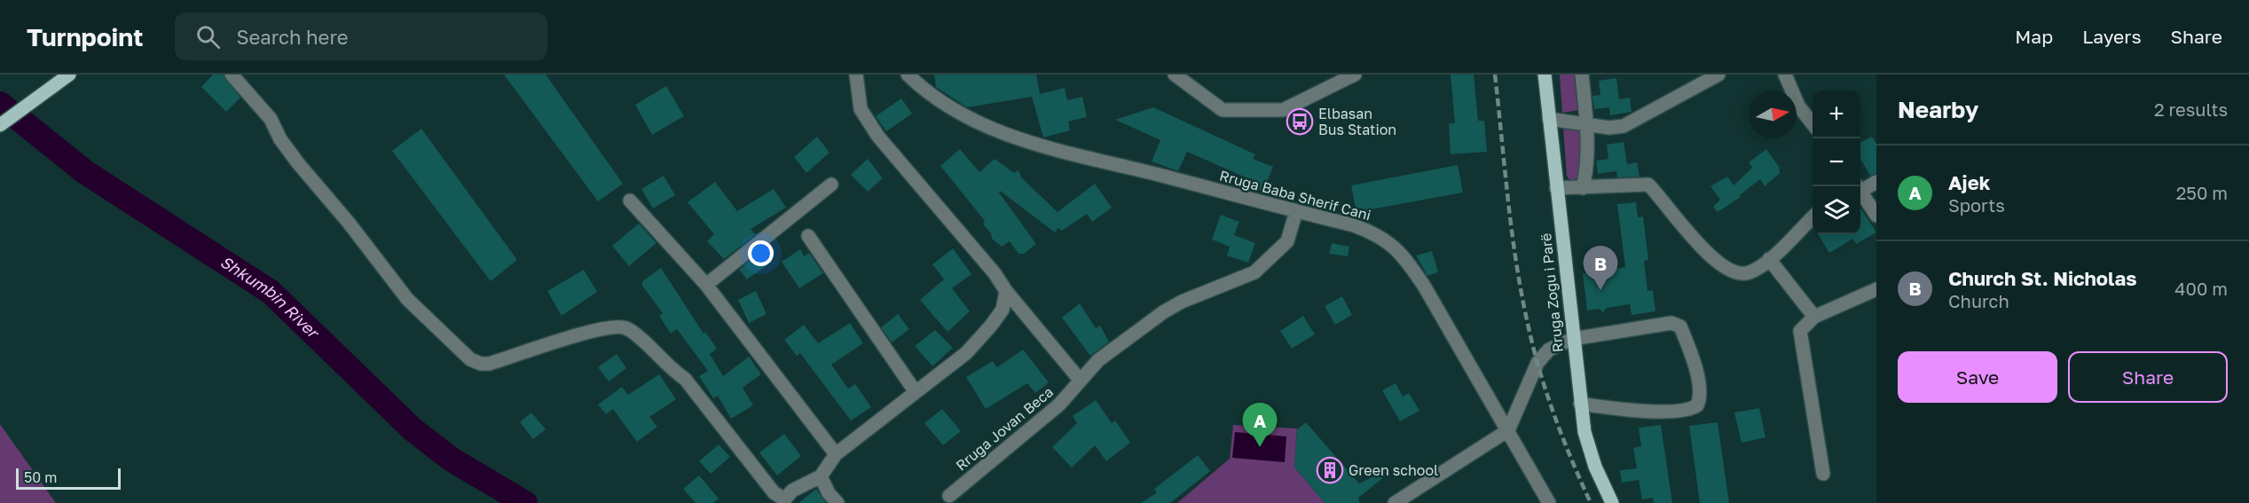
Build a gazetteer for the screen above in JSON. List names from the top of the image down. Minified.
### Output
{"streets":{"main road":["Rruga Zogu i Parë"],"street":["Rruga Baba Sherif Cani","Rruga Jovan Beca"]},"crossings":[["Rruga Baba Sherif Cani","Rruga Jovan Beca"]],"water":["Shkumbin River"],"places":{"bus stop":["Elbasan Bus Station"],"building":["Green school"]},"scale_bar":"50 m","north":"right","page":{"header":"Turnpoint","search":"Search here","nav":["Map","Layers","Share"],"heading":["Nearby","2 results"],"map_buttons":["+","−"],"list":[{"mark":"A","name":"Ajek","note":"Sports","value":"250 m"},{"mark":"B","name":"Church St. Nicholas","note":"Church","value":"400 m"}],"pins":["B","A"],"buttons":["Save","Share"],"scale":"50 m"}}
